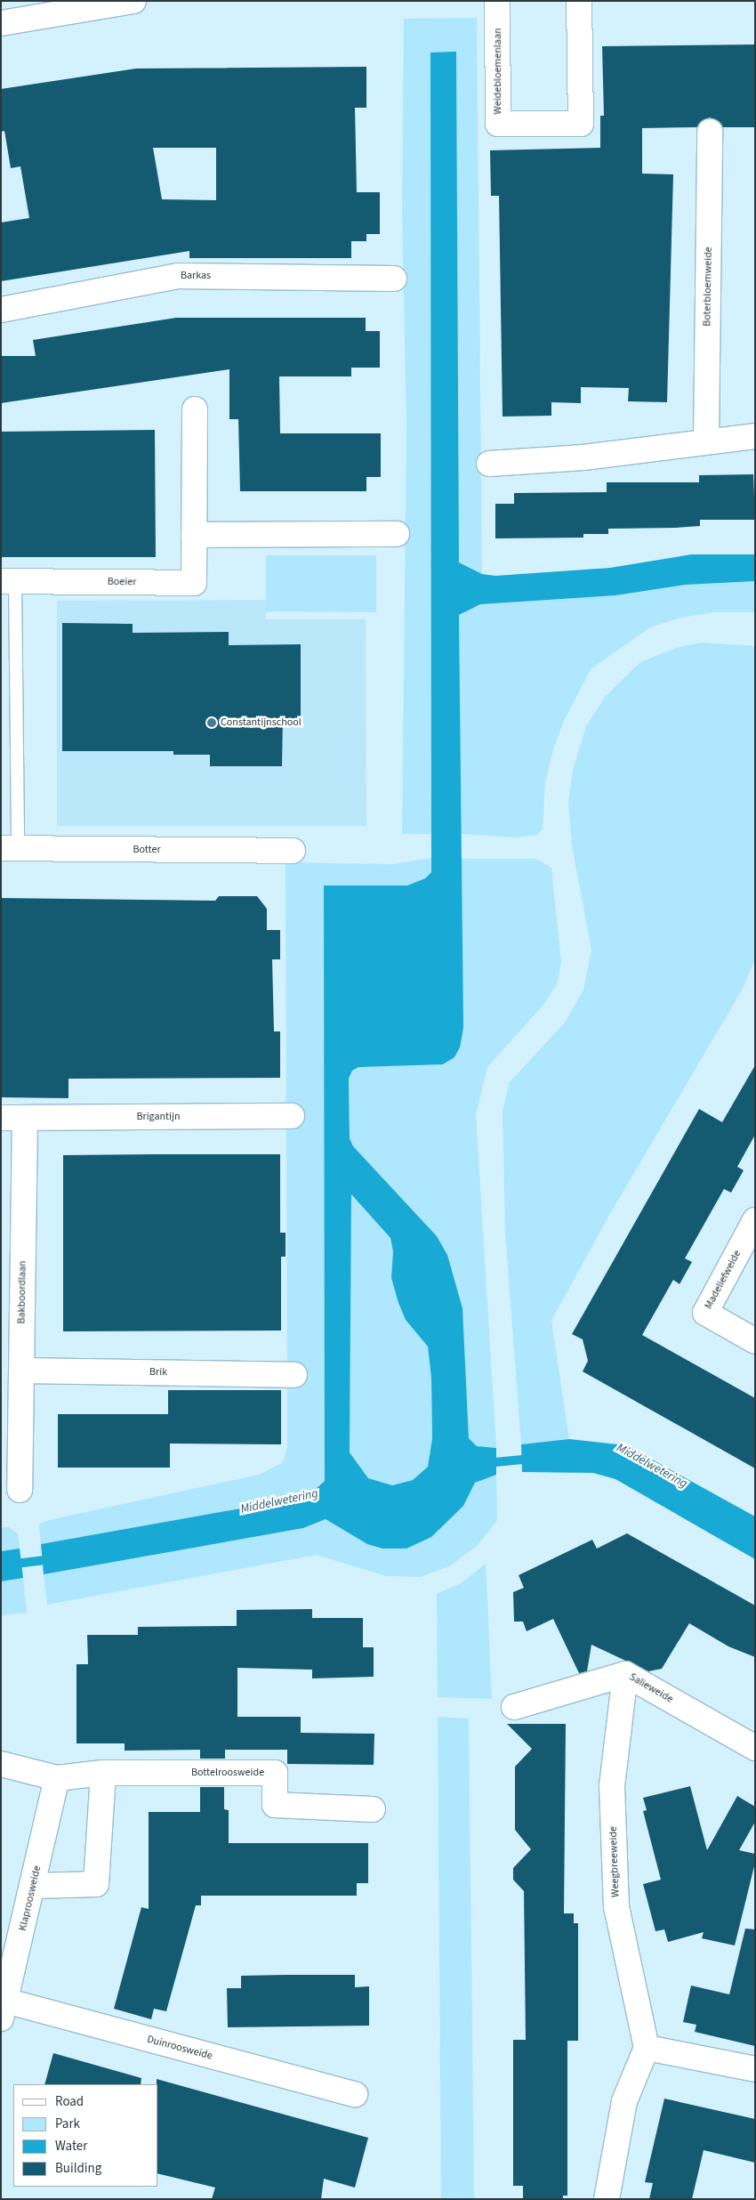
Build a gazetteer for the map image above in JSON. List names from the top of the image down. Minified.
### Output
{"streets":{"street":["Weidebloemenlaan","Barkas","Boterbloemweide","Boeier","Botter","Brigantijn","Madeliefweide","Bakboordlaan","Brik","Salieweide","Bottelroosweide","Weegbreeweide","Klaproosweide","Duinroosweide"]},"crossings":[["Brigantijn","Bakboordlaan"],["Bakboordlaan","Brik"],["Salieweide","Weegbreeweide"],["Bottelroosweide","Klaproosweide"],["Klaproosweide","Duinroosweide"]],"water":["Middelwetering"],"places":["Constantijnschool"],"legend":["Road","Park","Water","Building"]}
